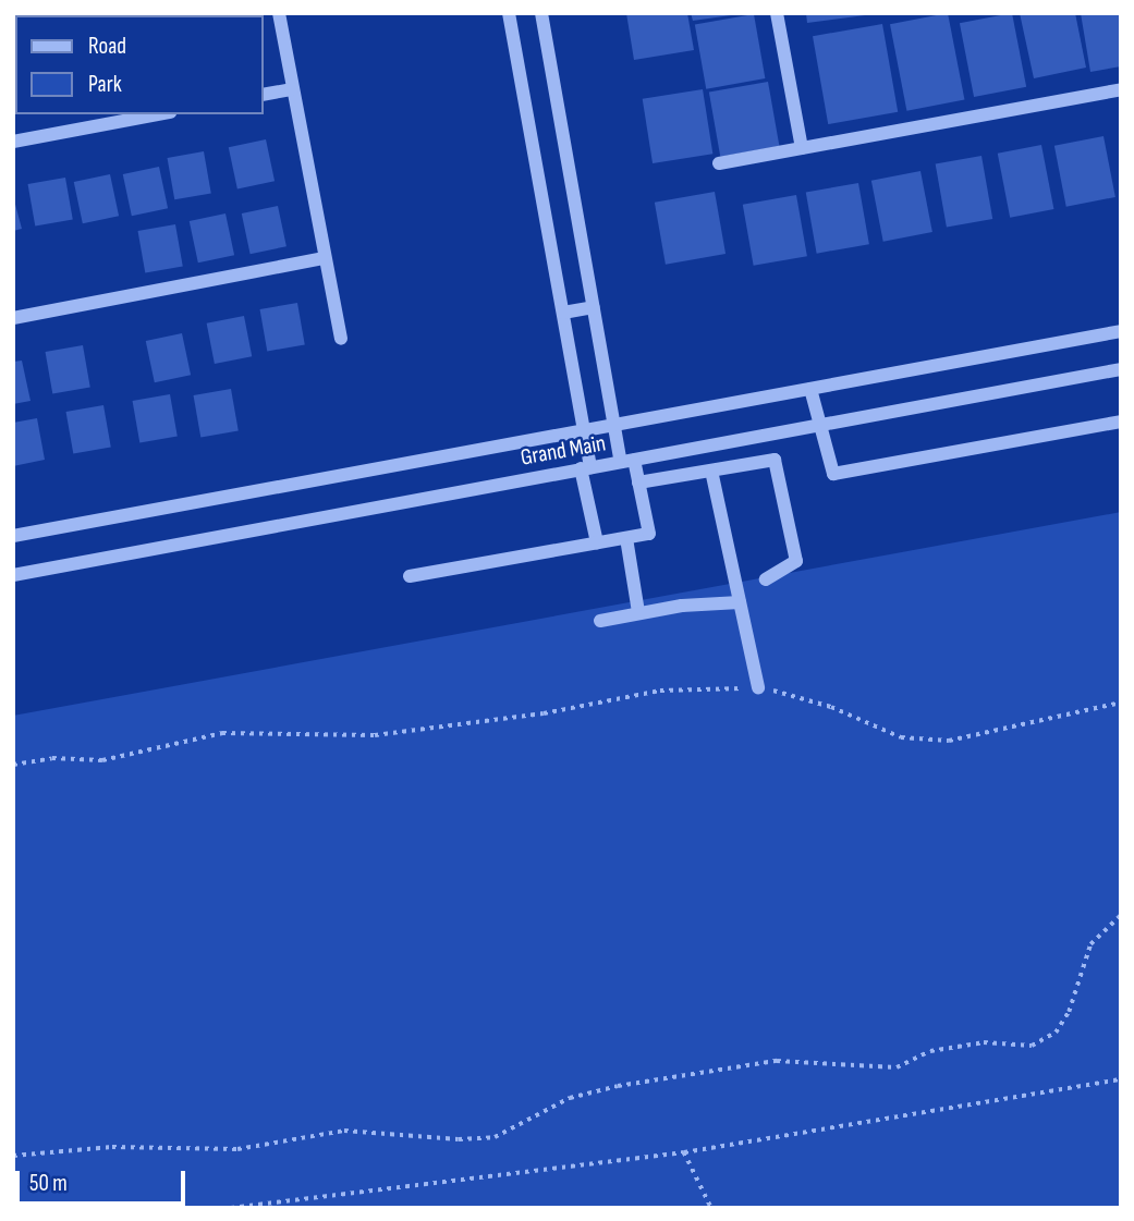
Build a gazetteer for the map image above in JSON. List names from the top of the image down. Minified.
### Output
{"streets":{"street":["Grand Main"]},"legend":["Road","Park"],"scale_bar":"50 m"}
